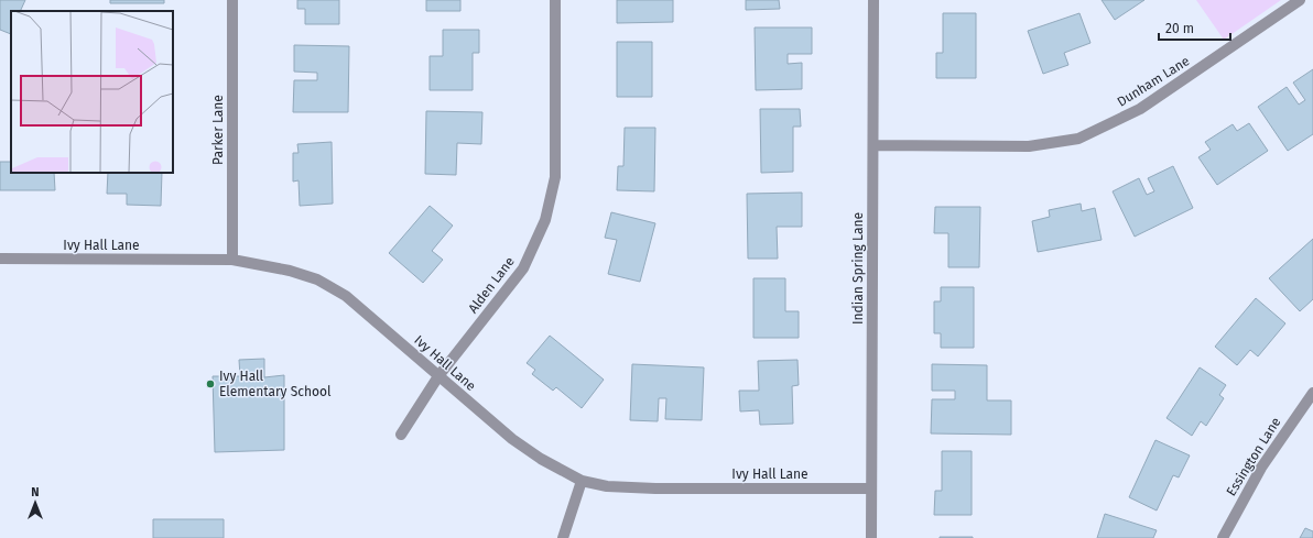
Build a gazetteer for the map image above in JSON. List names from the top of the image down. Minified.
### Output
{"streets":{"street":["Dunham Lane","Parker Lane","Ivy Hall Lane","Indian Spring Lane","Alden Lane","Essington Lane"]},"crossings":[["Dunham Lane","Indian Spring Lane"],["Parker Lane","Ivy Hall Lane"],["Ivy Hall Lane","Indian Spring Lane"],["Ivy Hall Lane","Alden Lane"]],"places":["Ivy Hall Elementary School"],"scale_bar":"20 m","north":"top"}
